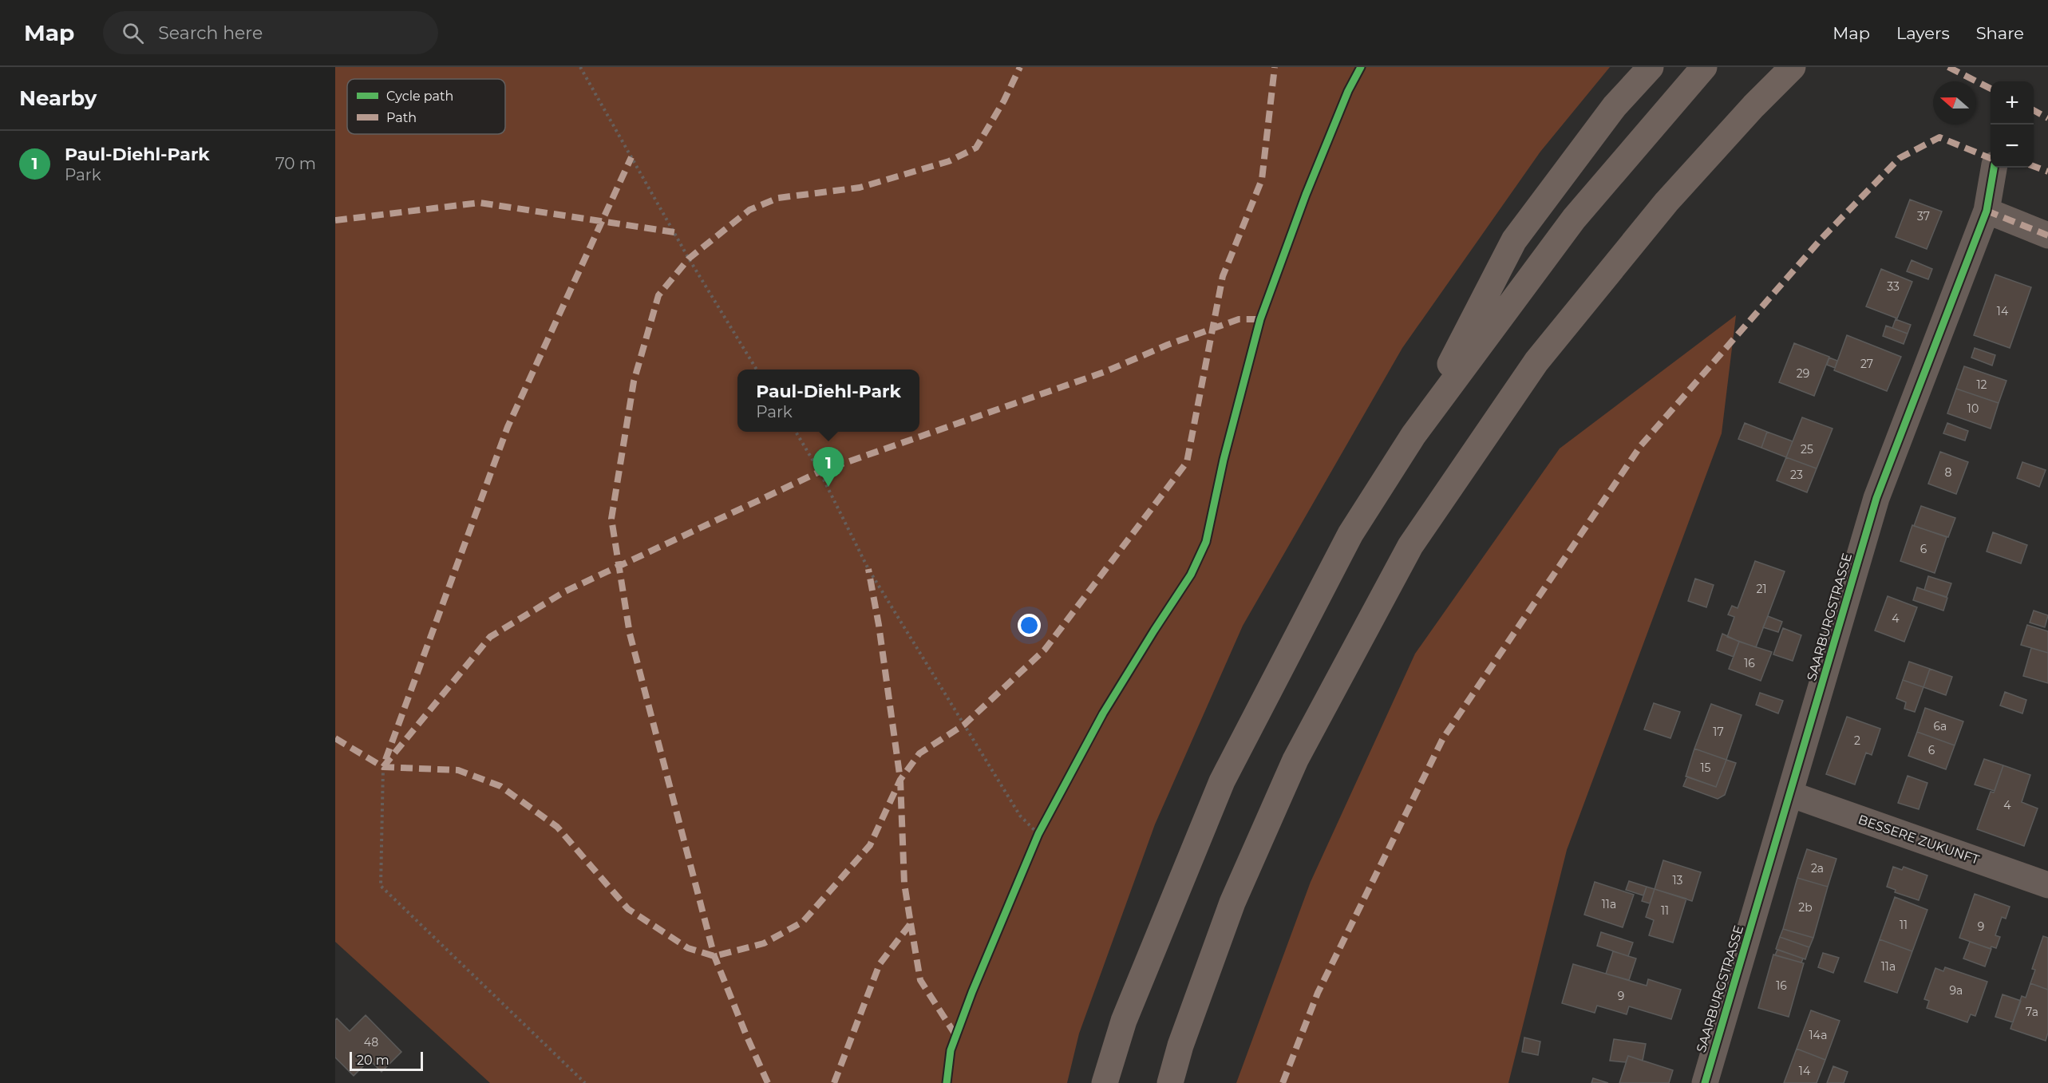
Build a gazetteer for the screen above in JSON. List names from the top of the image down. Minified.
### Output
{"streets":{"street":["SAARBURGSTRASSE","BESSERE ZUKUNFT"]},"crossings":[["SAARBURGSTRASSE","BESSERE ZUKUNFT"]],"house_numbers":["37","33","14","27","29","12","10","25","8","23","6","21","4","16","6a","17","2","6","15","4","2a","13","11a","2b","11","11","9","11a","16","9a","9","7a","14a","48","14"],"legend":["Cycle path","Path"],"scale_bar":"20 m","north":"left","page":{"header":"Map","search":"Search here","nav":["Map","Layers","Share"],"heading":"Nearby","map_buttons":["+","−"],"list":[{"mark":"1","name":"Paul-Diehl-Park","note":"Park","value":"70 m"}],"popup":["Paul-Diehl-Park","Park"],"pins":"1","scale":"20 m"}}
